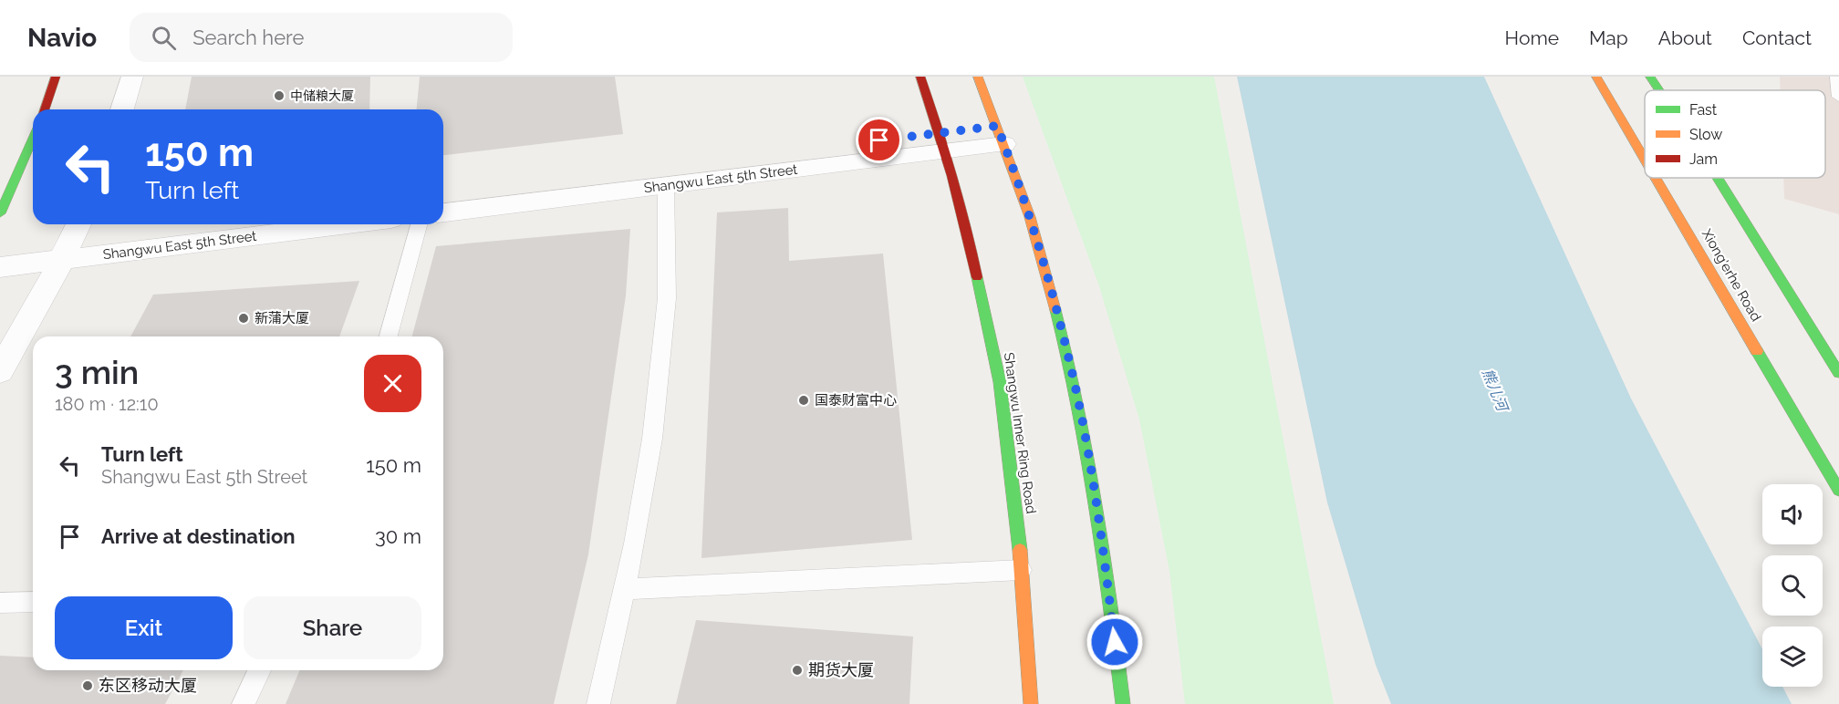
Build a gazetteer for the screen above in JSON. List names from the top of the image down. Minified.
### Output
{"streets":{"street":["Shangwu East 5th Street","Xiong'erhe Road","Shangwu Inner Ring Road"]},"crossings":[["Shangwu East 5th Street","Shangwu Inner Ring Road"]],"water":["熊儿河"],"places":["中储粮大厦","新蒲大厦","国泰财富中心","期货大厦","东区移动大厦"],"legend":["Fast","Slow","Jam"],"page":{"header":"Navio","search":"Search here","nav":["Home","Map","About","Contact"],"turn":["150 m","Turn left"],"heading":["3 min","180 m · 12:10"],"list":[{"name":"Turn left","note":"Shangwu East 5th Street","value":"150 m"},{"name":"Arrive at destination","value":"30 m"}],"buttons":["Exit","Share"]}}
